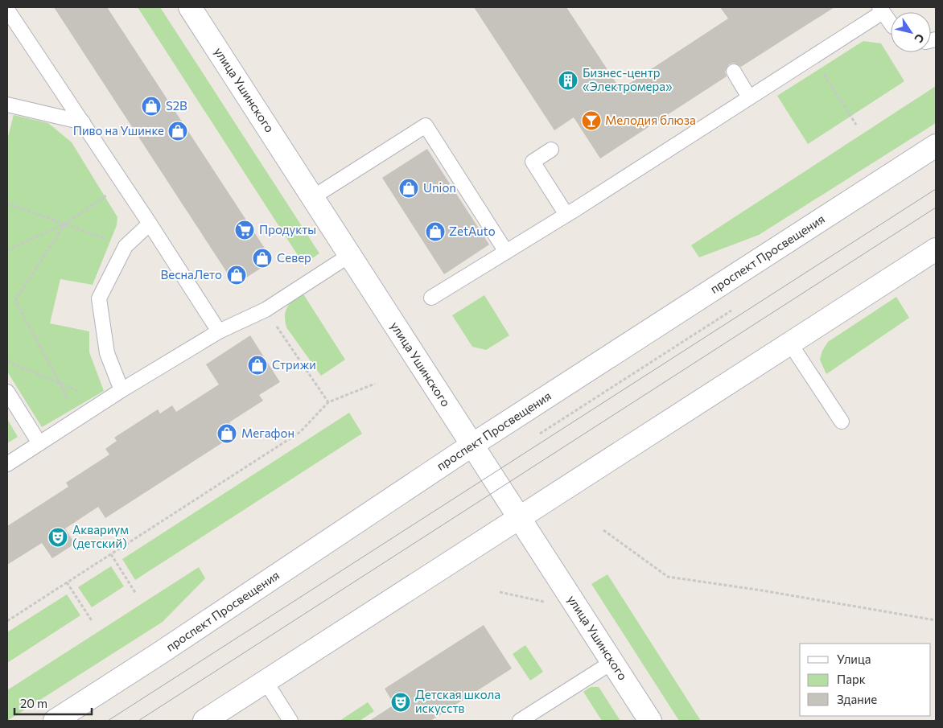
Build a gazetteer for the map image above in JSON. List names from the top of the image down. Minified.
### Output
{"streets":{"main road":["улица Ушинского","проспект Просвещения"]},"crossings":[["улица Ушинского","проспект Просвещения"]],"places":{"building":["Бизнес-центр «Электромера»"],"shop":["S2B","Пиво на Ушинке","Union","ZetAuto","Север","ВеснаЛето","Стрижи","Мегафон"],"bar":["Мелодия блюза"],"supermarket":["Продукты"],"theatre":["Аквариум (детский)","Детская школа искусств"]},"legend":["Улица","Парк","Здание"],"scale_bar":"20 m","north":"bottom right"}
